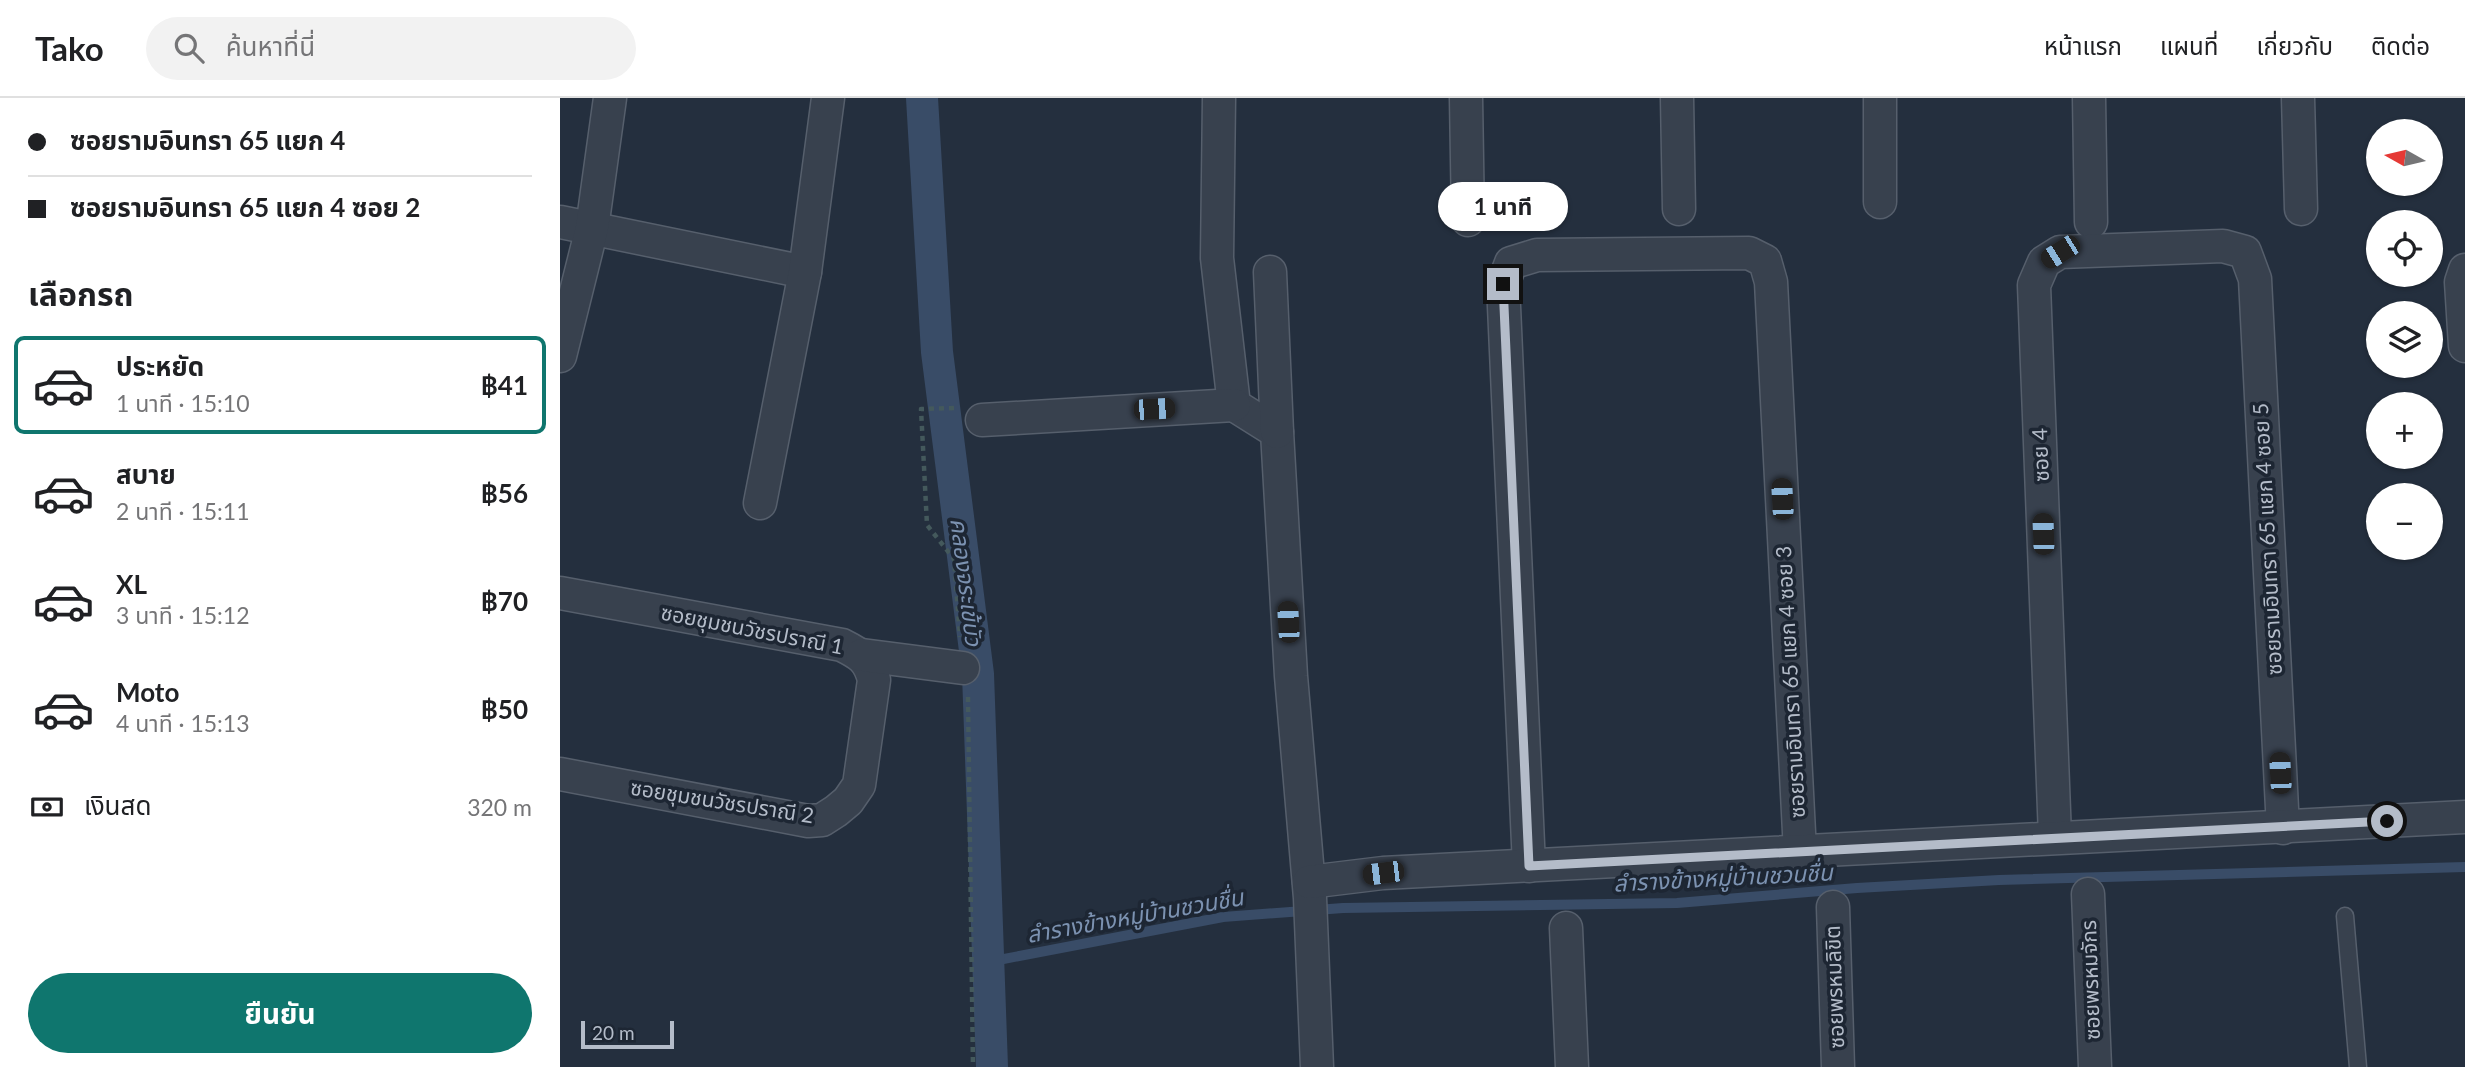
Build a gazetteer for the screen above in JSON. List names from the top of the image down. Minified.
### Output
{"streets":{"street":["ซอย 4","ซอยรามอินทรา 65 แยก 4 ซอย 5","ซอยชุมชนวัชรปราณี 1","ซอยรามอินทรา 65 แยก 4 ซอย 3","ซอยชุมชนวัชรปราณี 2","ซอยพรหมจักร","ซอยพรหมลิขิต"]},"crossings":[["ซอย 4","ซอยรามอินทรา 65 แยก 4 ซอย 5"],["ซอยชุมชนวัชรปราณี 1","ซอยชุมชนวัชรปราณี 2"]],"water":["คลองจระเข้บัว","ลำรางข้างหมู่บ้านชวนชื่น"],"scale_bar":"20 m","north":"left","page":{"header":"Tako","search":"ค้นหาที่นี่","nav":["หน้าแรก","แผนที่","เกี่ยวกับ","ติดต่อ"],"banner":["ซอยรามอินทรา 65 แยก 4","ซอยรามอินทรา 65 แยก 4 ซอย 2"],"map_buttons":["+","−"],"bubble":"1 นาที","heading":"เลือกรถ","list":[{"name":"ประหยัด","note":"1 นาที · 15:10","value":"฿41"},{"name":"สบาย","note":"2 นาที · 15:11","value":"฿56"},{"name":"XL","note":"3 นาที · 15:12","value":"฿70"},{"name":"Moto","note":"4 นาที · 15:13","value":"฿50"}],"pay":["เงินสด","320 m"],"buttons":"ยืนยัน","scale":"20 m"}}
